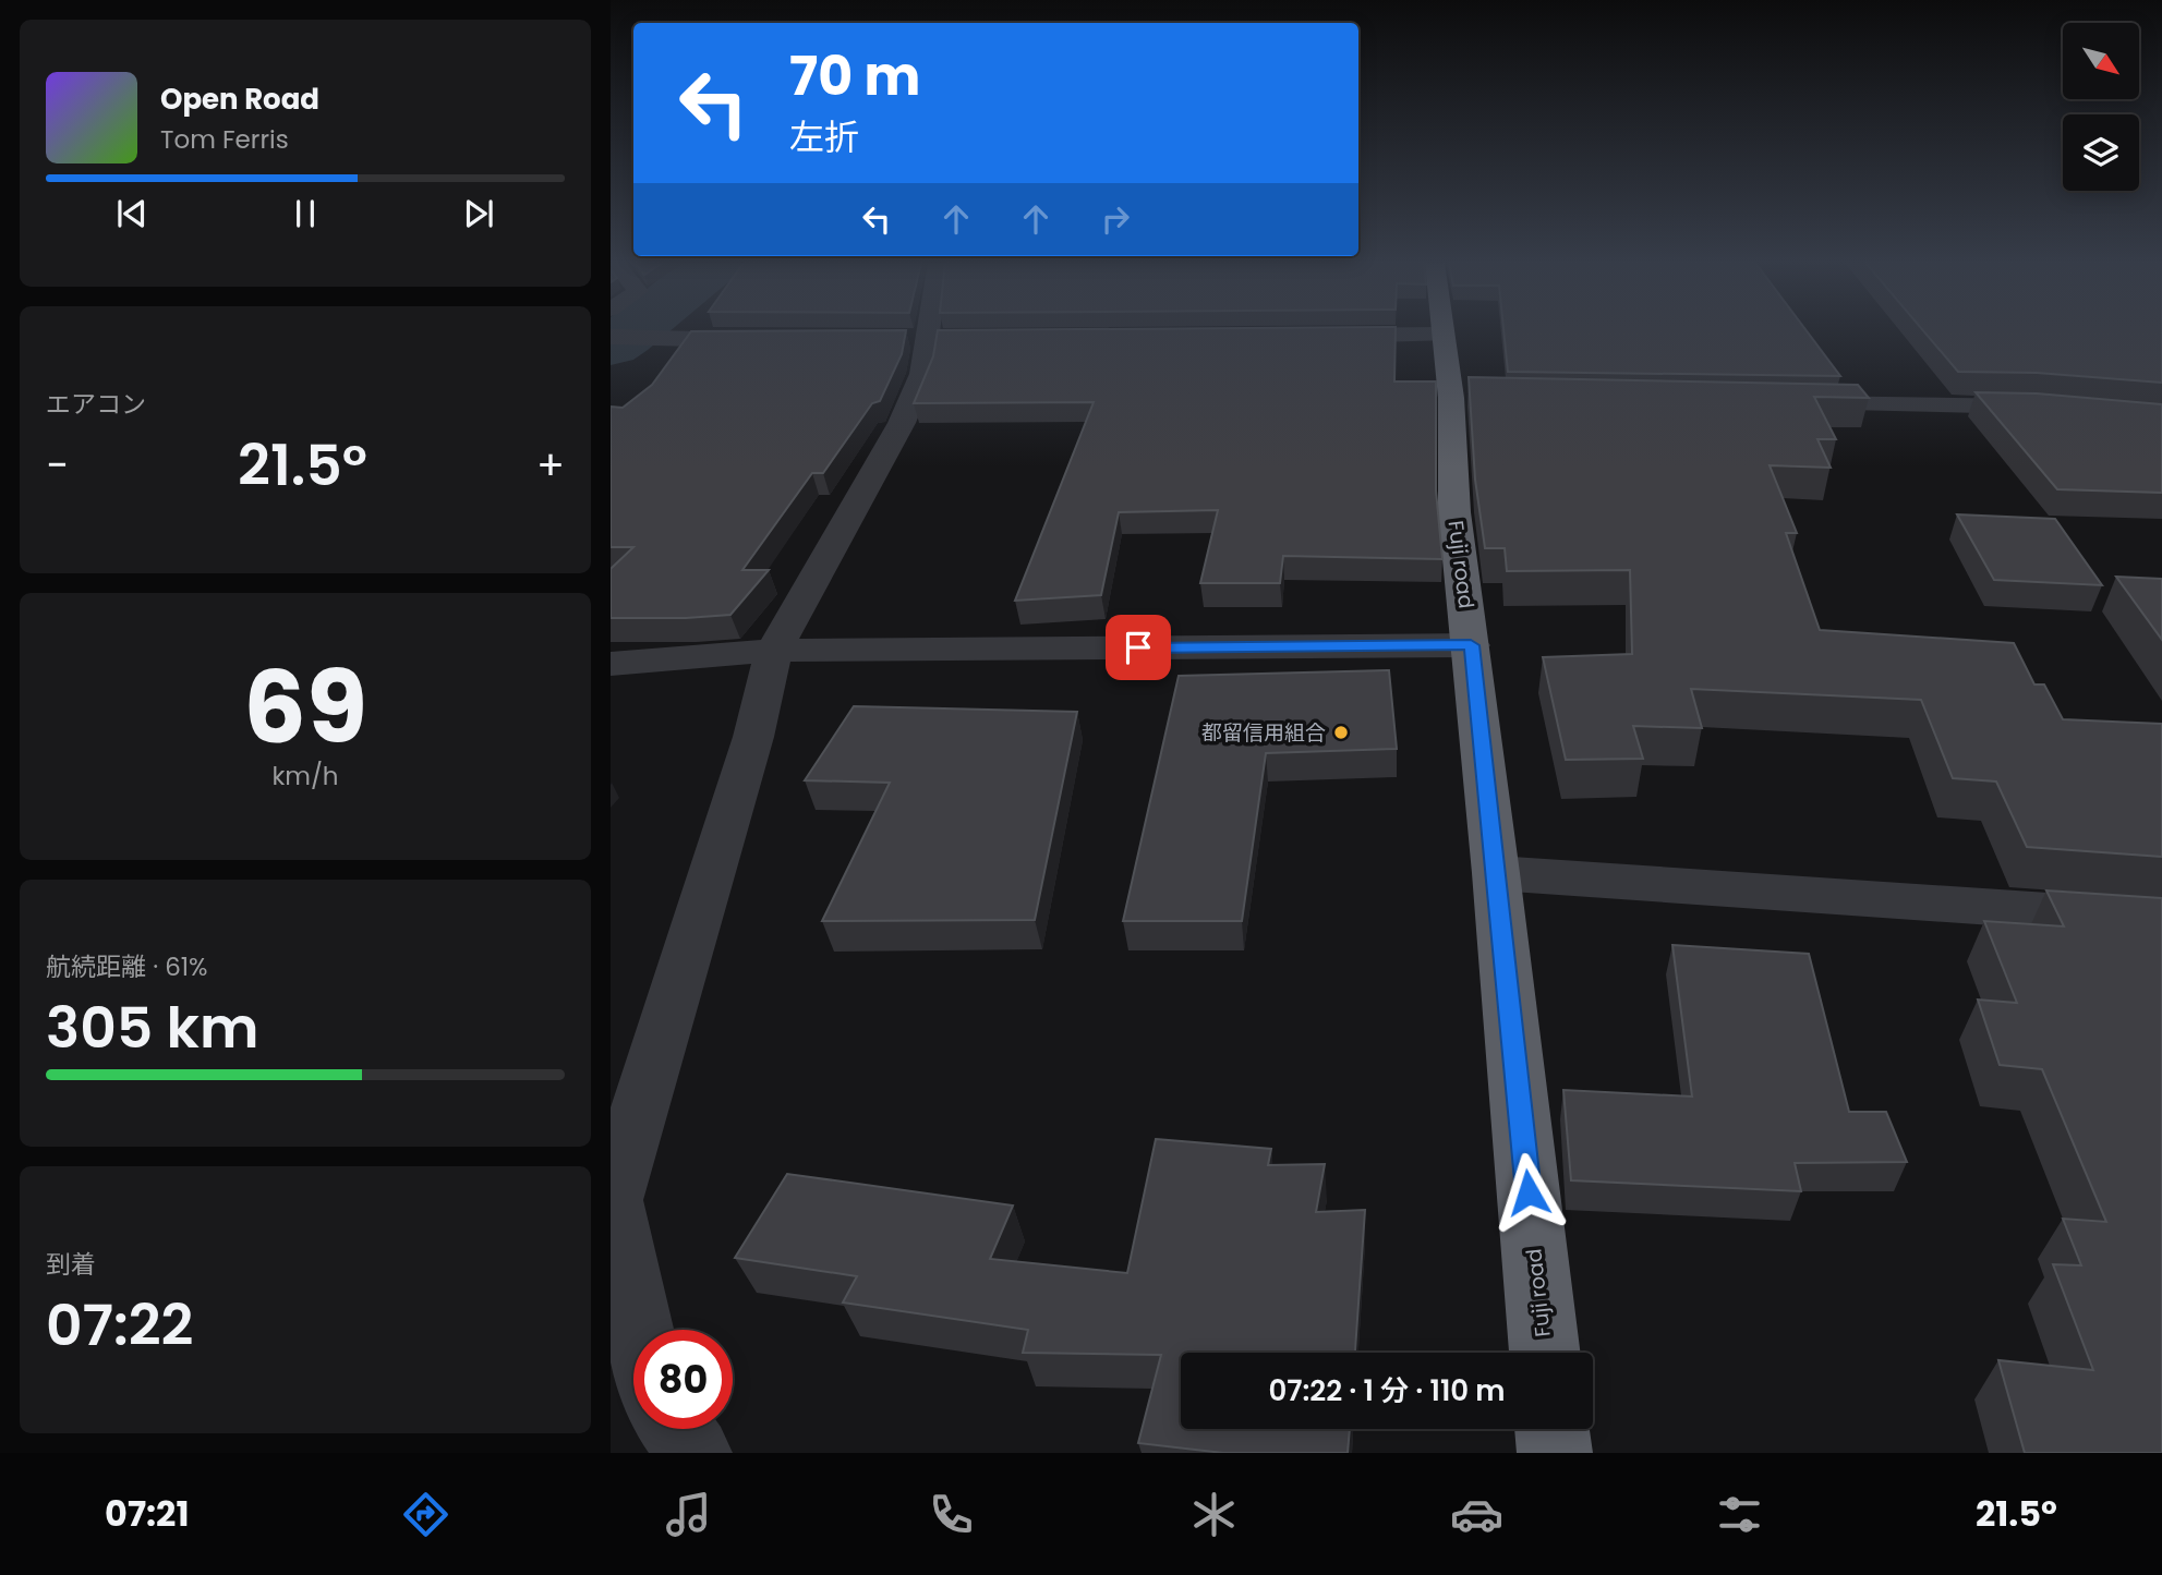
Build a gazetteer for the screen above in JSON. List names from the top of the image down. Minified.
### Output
{"streets":{"highway":["Fuji road"]},"places":["都留信用組合"],"north":"bottom right","page":{"turn":["70 m","左折"],"song":["Open Road","Tom Ferris"],"tile":["エアコン",["69","km/h"],["航続距離 · 61%","305 km"],["到着","07:22"]],"heat":["−","21.5°","+"],"limit":"80","trip":"07:22 · 1 分 · 110 m","tabs":["07:21","21.5°"]}}
